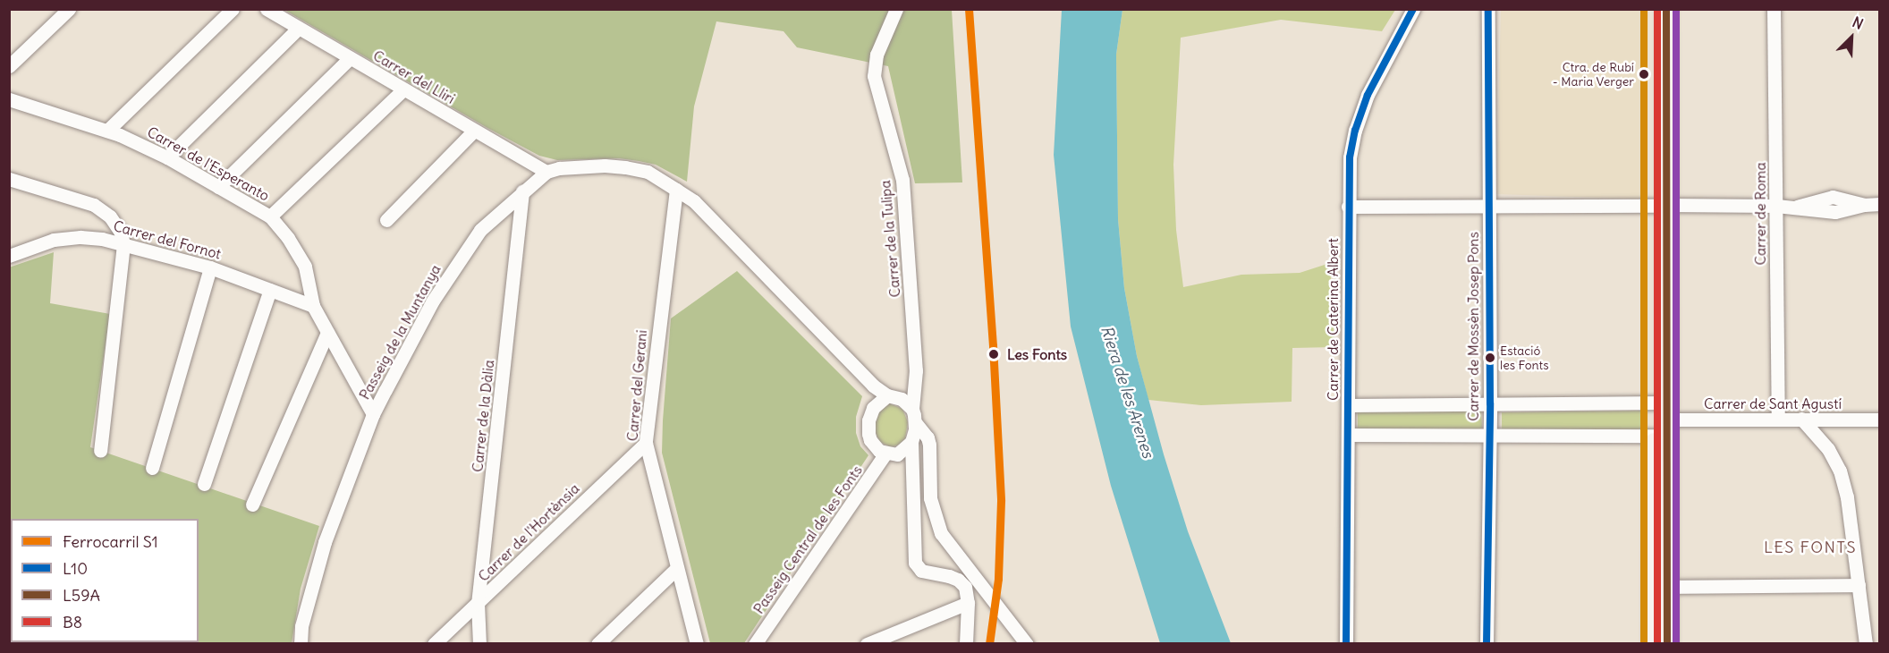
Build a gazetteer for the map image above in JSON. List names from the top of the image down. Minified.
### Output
{"streets":{"street":["Carrer del Lliri","Carrer de l'Esperanto","Carrer de Roma","Carrer de la Tulipa","Carrer del Fornot","Carrer de Caterina Albert","Carrer de Mossèn Josep Pons","Passeig de la Muntanya","Carrer del Gerani","Carrer de Sant Agustí","Carrer de la Dàlia","Carrer de l'Hortènsia","Passeig Central de les Fonts"]},"crossings":[["Carrer del Lliri","Passeig de la Muntanya"],["Carrer de l'Esperanto","Carrer del Fornot"],["Carrer de l'Esperanto","Passeig de la Muntanya"],["Carrer de Roma","Carrer de Sant Agustí"],["Carrer de la Tulipa","Passeig de la Muntanya"],["Carrer de la Tulipa","Passeig Central de les Fonts"],["Passeig de la Muntanya","Carrer del Gerani"],["Passeig de la Muntanya","Carrer de la Dàlia"],["Passeig de la Muntanya","Passeig Central de les Fonts"],["Carrer del Gerani","Carrer de l'Hortènsia"],["Carrer de la Dàlia","Carrer de l'Hortènsia"]],"districts":["LES FONTS"],"water":["Riera de les Arenes"],"places":["Ctra. de Rubí - Maria Verger","Les Fonts","Estació les Fonts"],"lines":["rail line S1","transit line L10","transit line L59A","transit line B8"],"legend":["Ferrocarril S1","L10","L59A","B8"],"north":"top right"}
